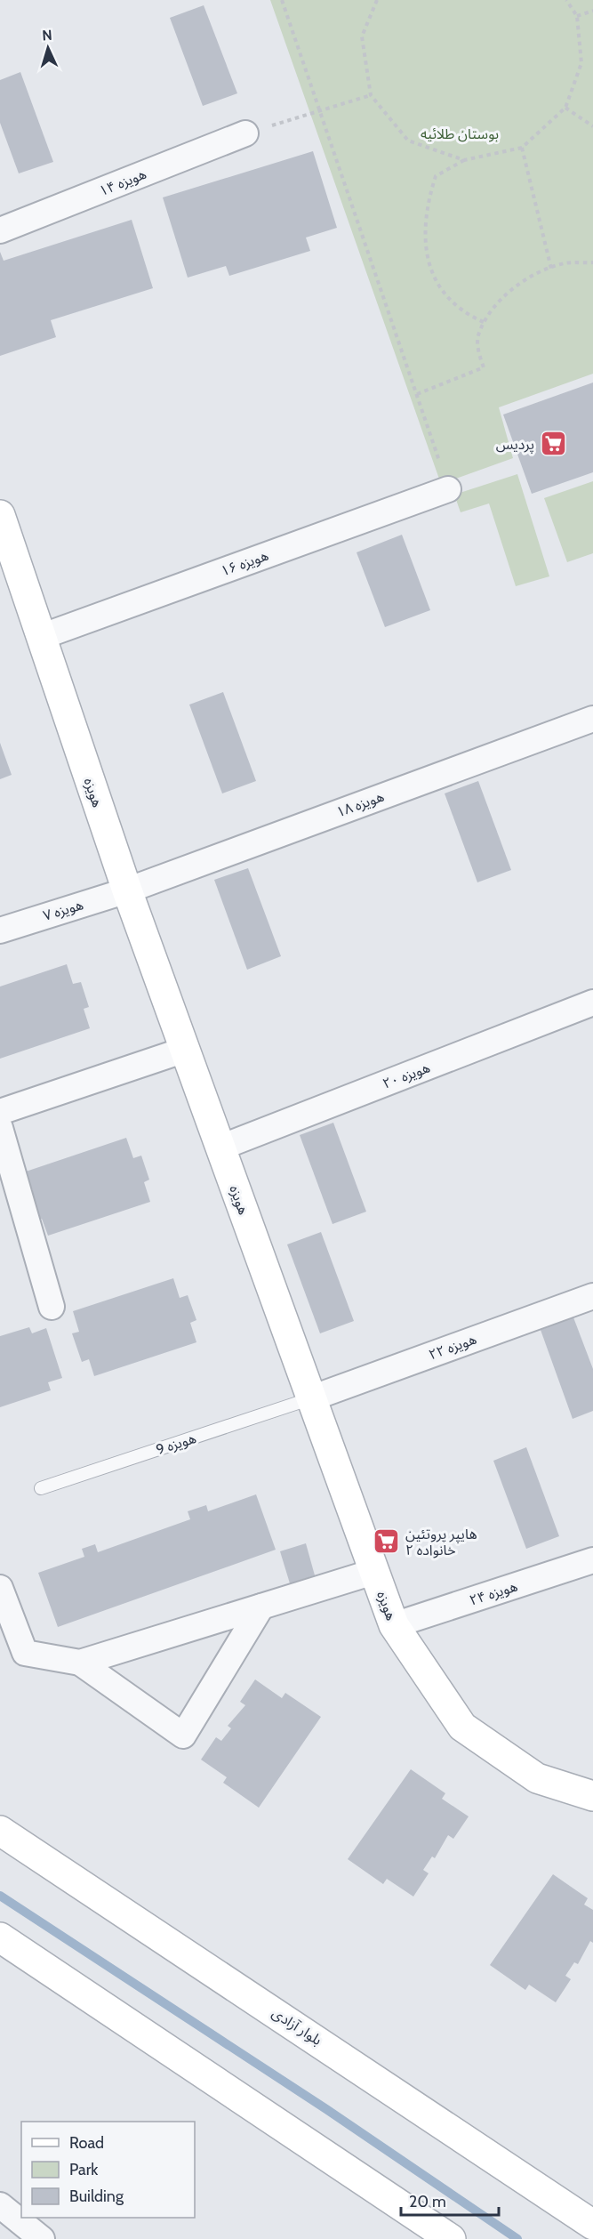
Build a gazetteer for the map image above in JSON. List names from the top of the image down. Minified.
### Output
{"streets":{"street":["هویزه ۱۴","هویزه ‍۱۶","هویزه","هویزه ‍۱۸","هویزه ۷","هویزه ‍۲۰","هویزه ‍۲۲","هویزه ‍۲۴","بلوار آزادی"],"lane":["هویزه 9"]},"crossings":[["هویزه ‍۱۶","هویزه"],["هویزه","هویزه ‍۱۸"],["هویزه","هویزه ۷"],["هویزه","هویزه ‍۲۰"],["هویزه","هویزه ‍۲۲"],["هویزه","هویزه 9"],["هویزه","هویزه ‍۲۴"],["هویزه ‍۱۸","هویزه ۷"],["هویزه ‍۲۲","هویزه 9"]],"parks":["بوستان طلائیه"],"places":{"supermarket":["پردیس","هایپر پروتئین خانواده ۲"]},"legend":["Road","Park","Building"],"scale_bar":"20 m","north":"top"}
